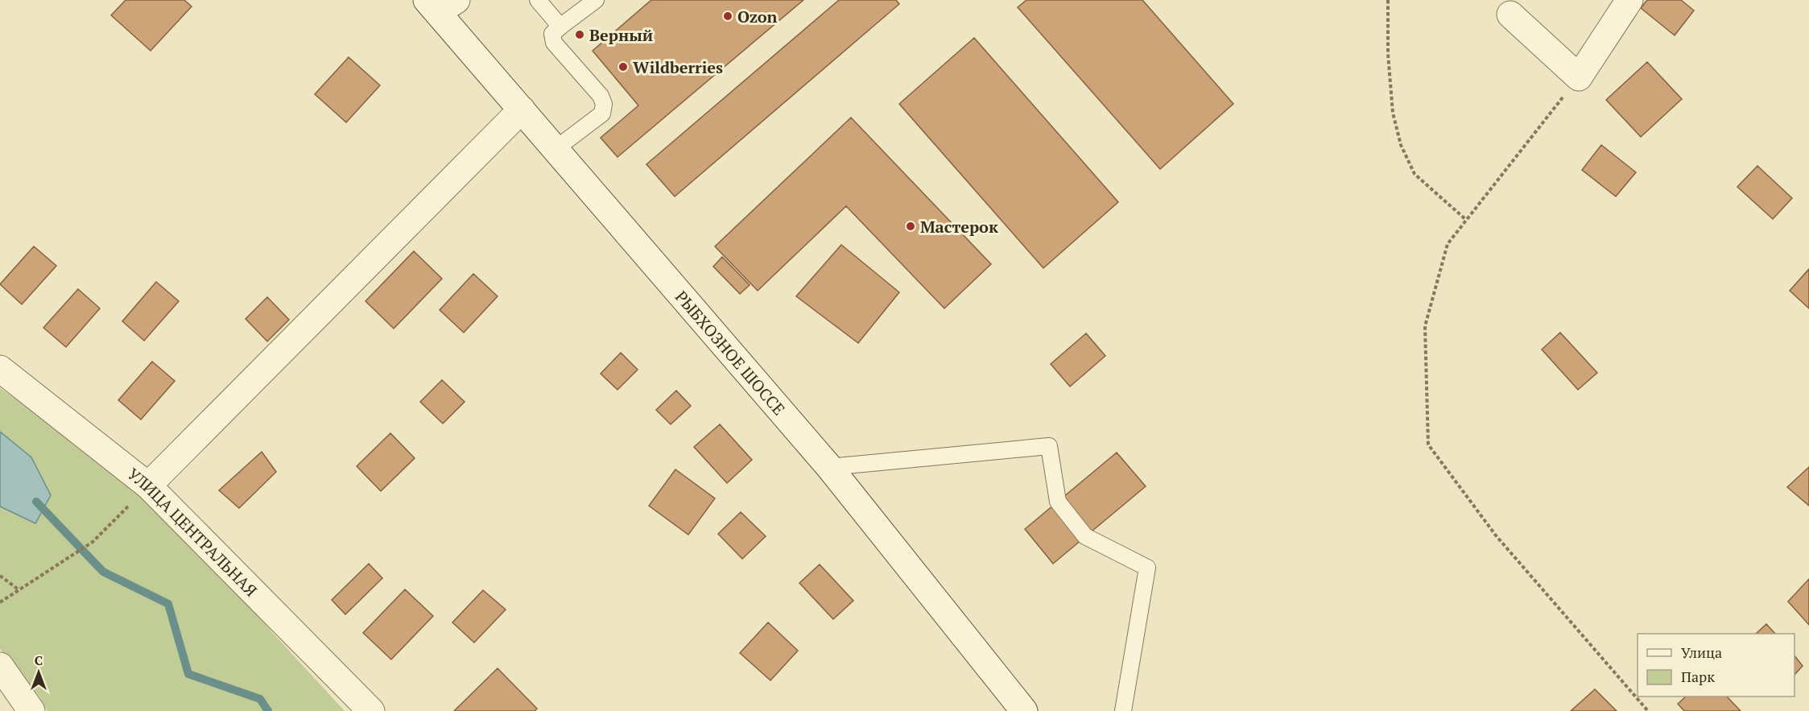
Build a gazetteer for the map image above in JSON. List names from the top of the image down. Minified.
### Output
{"streets":{"street":["РЫБХОЗНОЕ ШОССЕ","УЛИЦА ЦЕНТРАЛЬНАЯ"]},"places":["Ozon","Верный","Wildberries","Мастерок"],"legend":["Улица","Парк"],"north":"top"}
